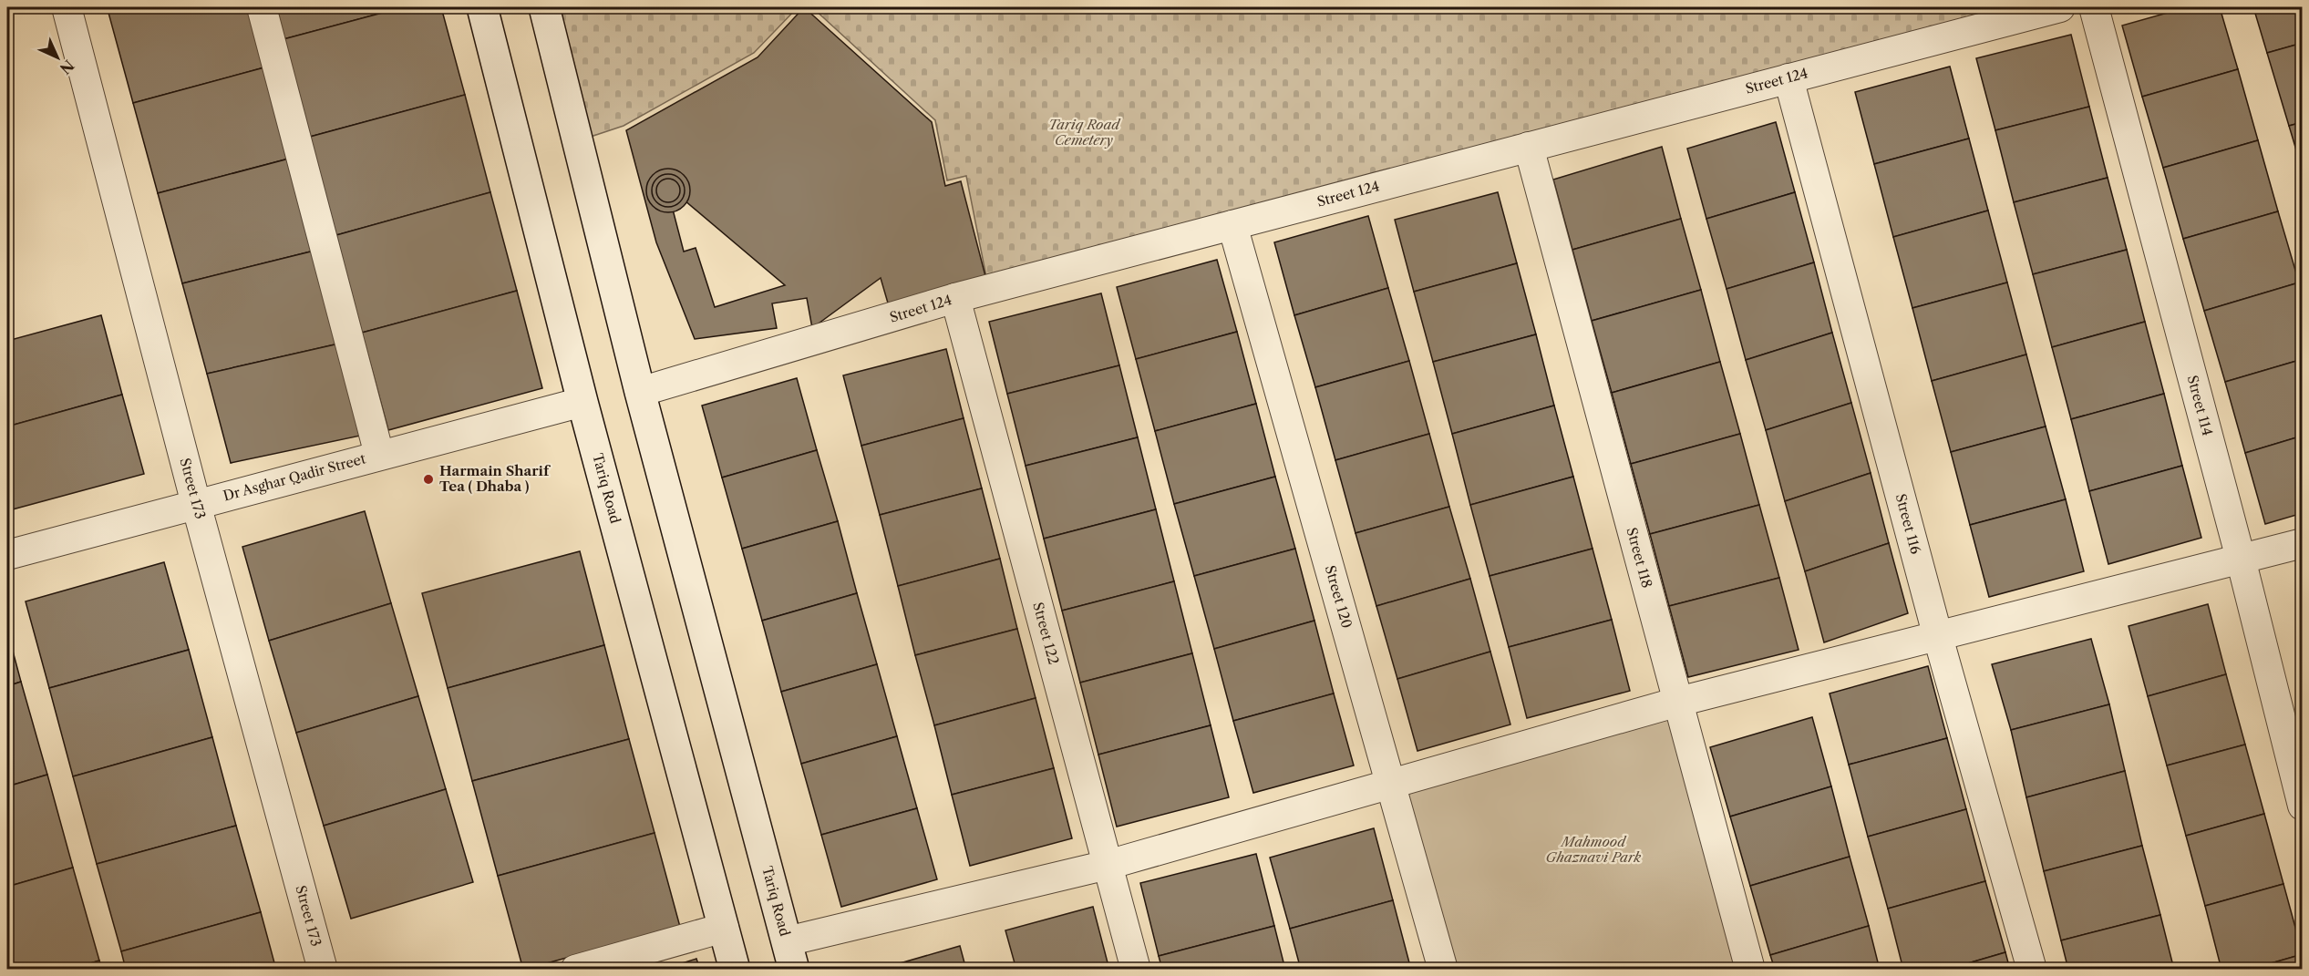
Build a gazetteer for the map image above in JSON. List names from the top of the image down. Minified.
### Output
{"streets":{"main road":["Tariq Road"],"street":["Street 124","Street 114","Dr Asghar Qadir Street","Street 173","Street 116","Street 118","Street 120","Street 122"]},"crossings":[["Street 124","Tariq Road"],["Street 124","Street 116"],["Street 124","Street 118"],["Street 124","Street 120"],["Street 124","Street 122"],["Dr Asghar Qadir Street","Street 173"],["Dr Asghar Qadir Street","Tariq Road"]],"parks":["Tariq Road Cemetery","Mahmood Ghaznavi Park"],"places":["Harmain Sharif Tea ( Dhaba )"],"north":"bottom right"}
